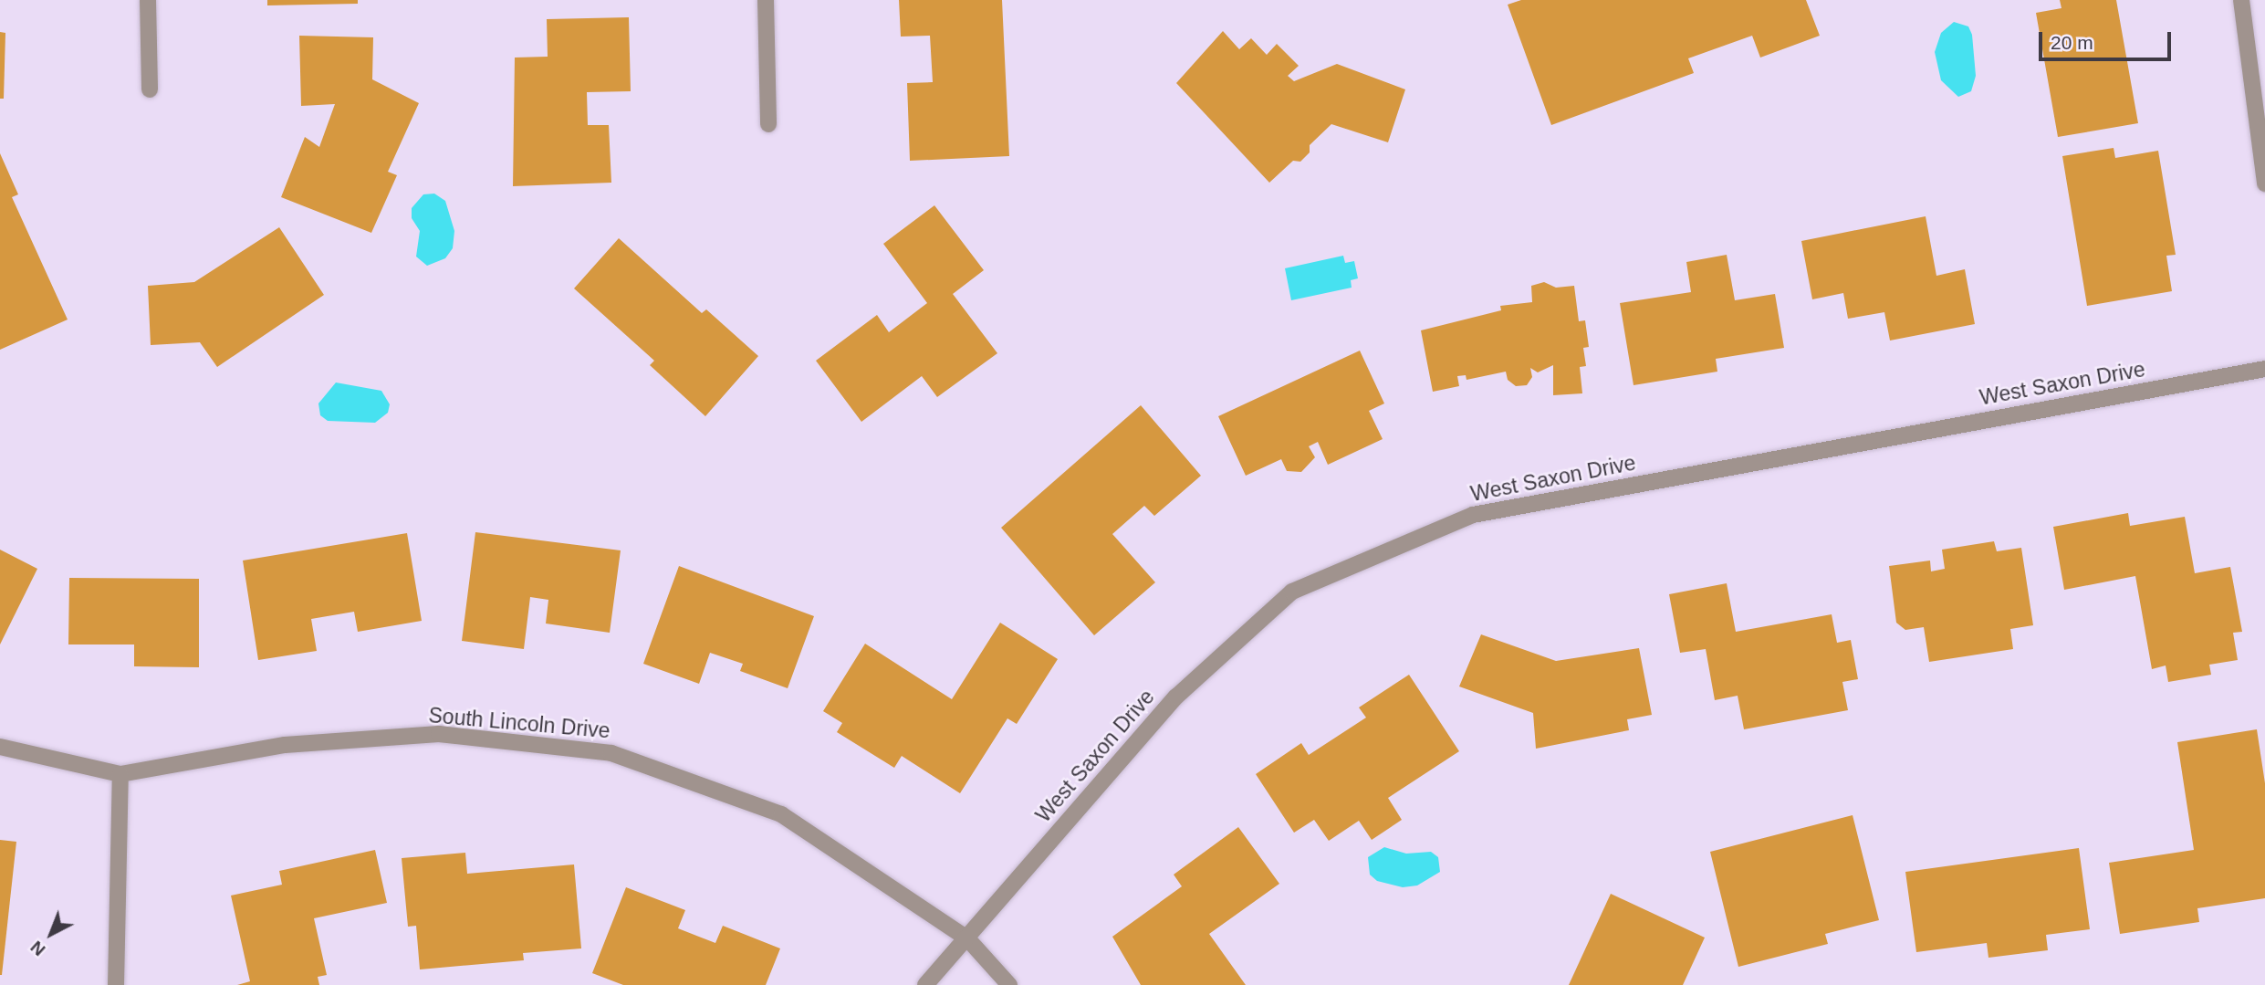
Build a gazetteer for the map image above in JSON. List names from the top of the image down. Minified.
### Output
{"streets":{"street":["West Saxon Drive","South Lincoln Drive"]},"crossings":[["West Saxon Drive","South Lincoln Drive"]],"scale_bar":"20 m","north":"bottom left"}
